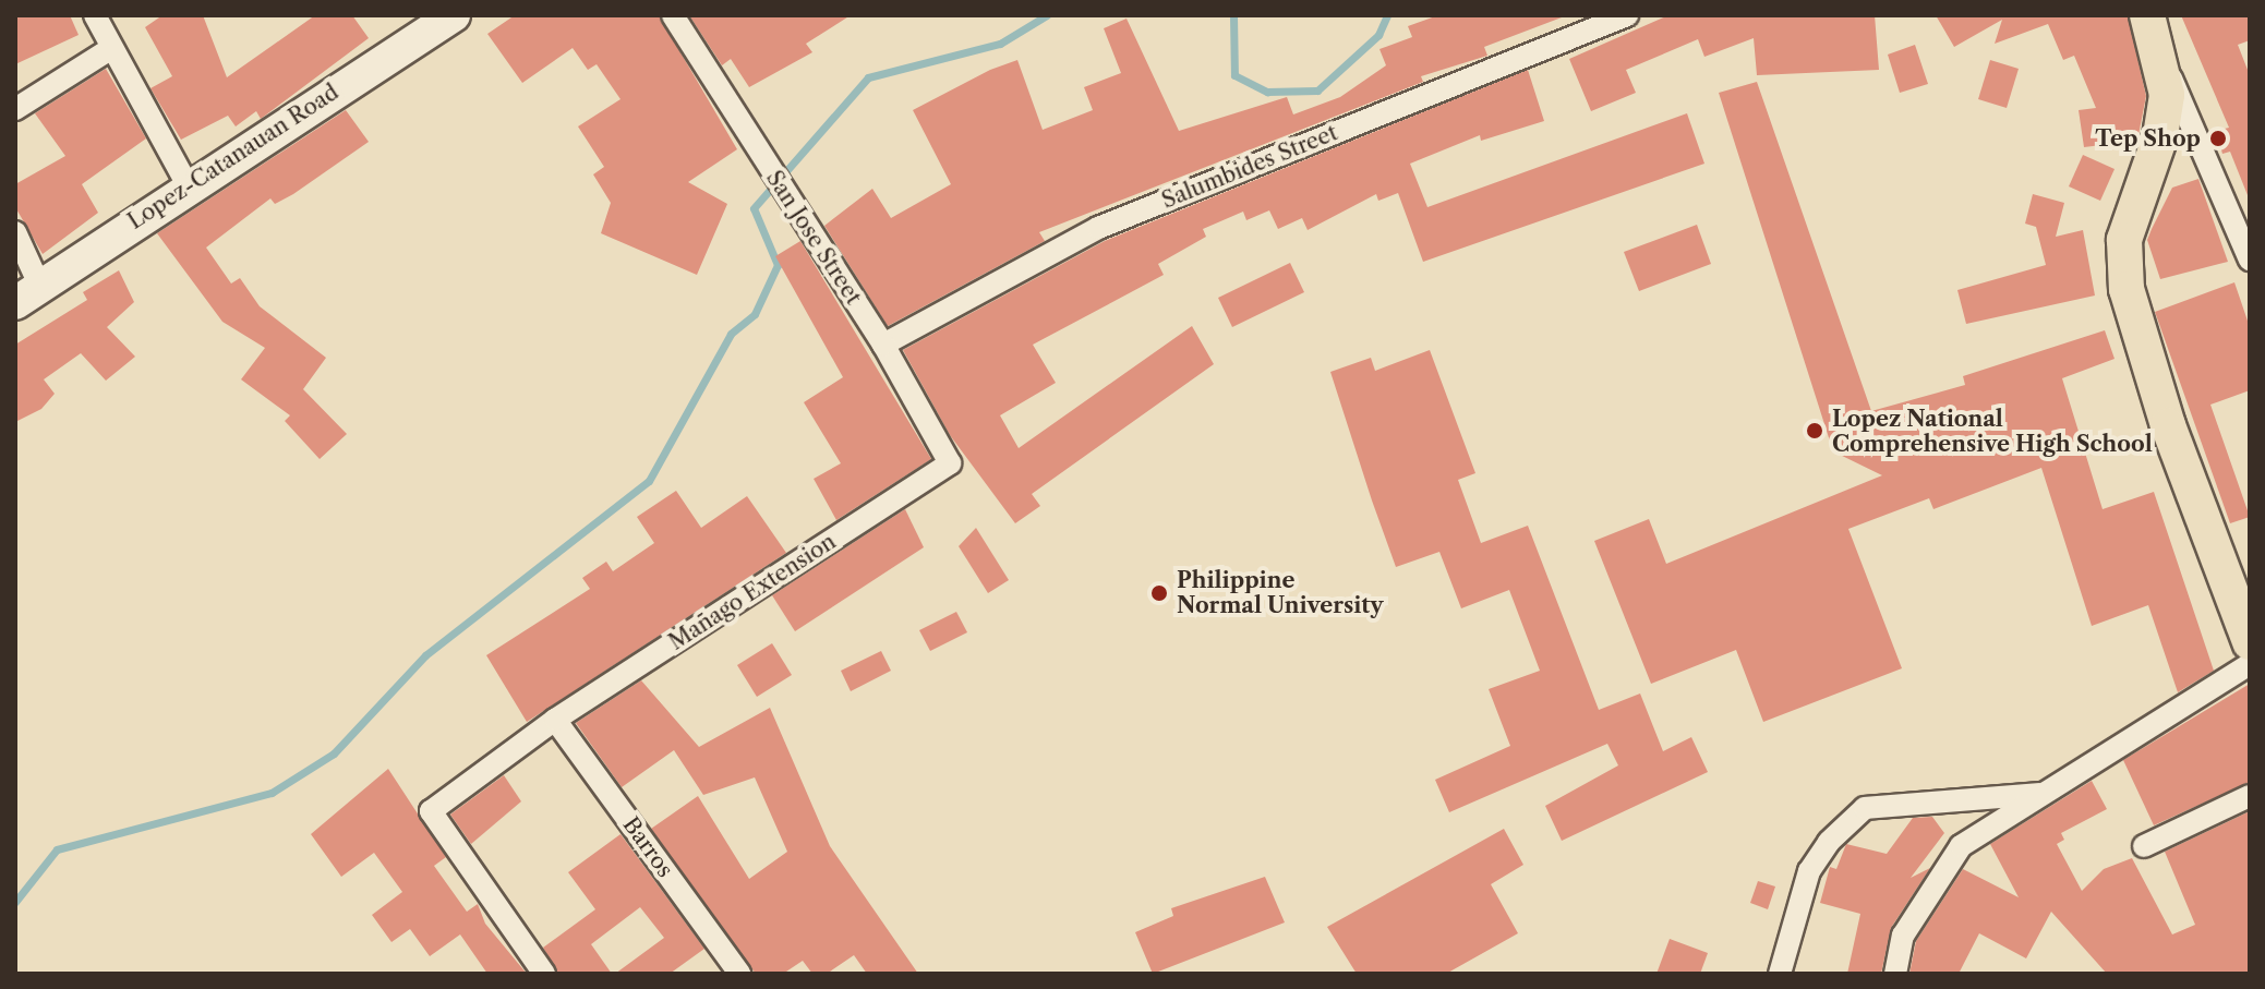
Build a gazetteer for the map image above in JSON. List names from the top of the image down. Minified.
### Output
{"streets":{"main road":["Lopez-Catanauan Road"],"street":["Salumbides Street","San Jose Street","Mañago Extension","Barros"]},"crossings":[["Salumbides Street","San Jose Street"],["San Jose Street","Mañago Extension"],["Mañago Extension","Barros"]],"places":["Tep Shop","Lopez National Comprehensive High School","Philippine Normal University"]}
